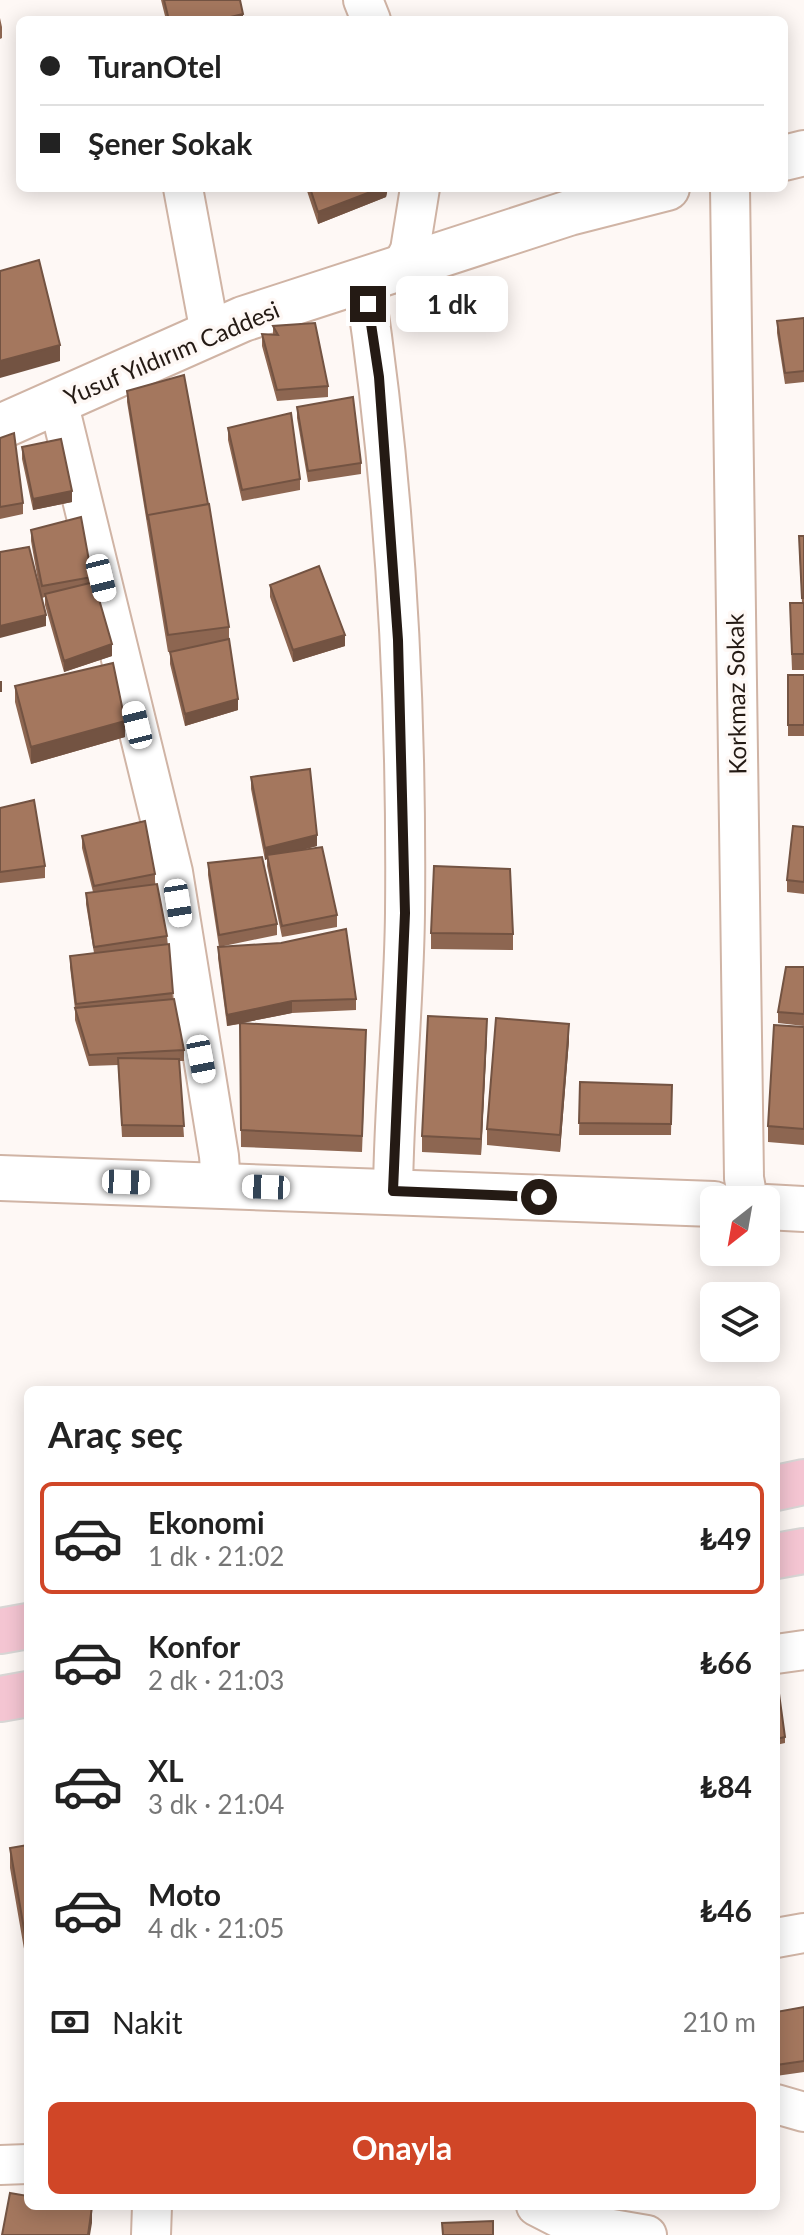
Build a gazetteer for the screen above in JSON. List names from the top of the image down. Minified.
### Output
{"streets":{"main road":["Yusuf Yıldırım Caddesi"],"street":["Korkmaz Sokak"]},"north":"bottom left","page":{"banner":["TuranOtel","Şener Sokak"],"bubble":"1 dk","heading":"Araç seç","list":[{"name":"Ekonomi","note":"1 dk · 21:02","value":"₺49"},{"name":"Konfor","note":"2 dk · 21:03","value":"₺66"},{"name":"XL","note":"3 dk · 21:04","value":"₺84"},{"name":"Moto","note":"4 dk · 21:05","value":"₺46"}],"pay":["Nakit","210 m"],"buttons":"Onayla"}}
